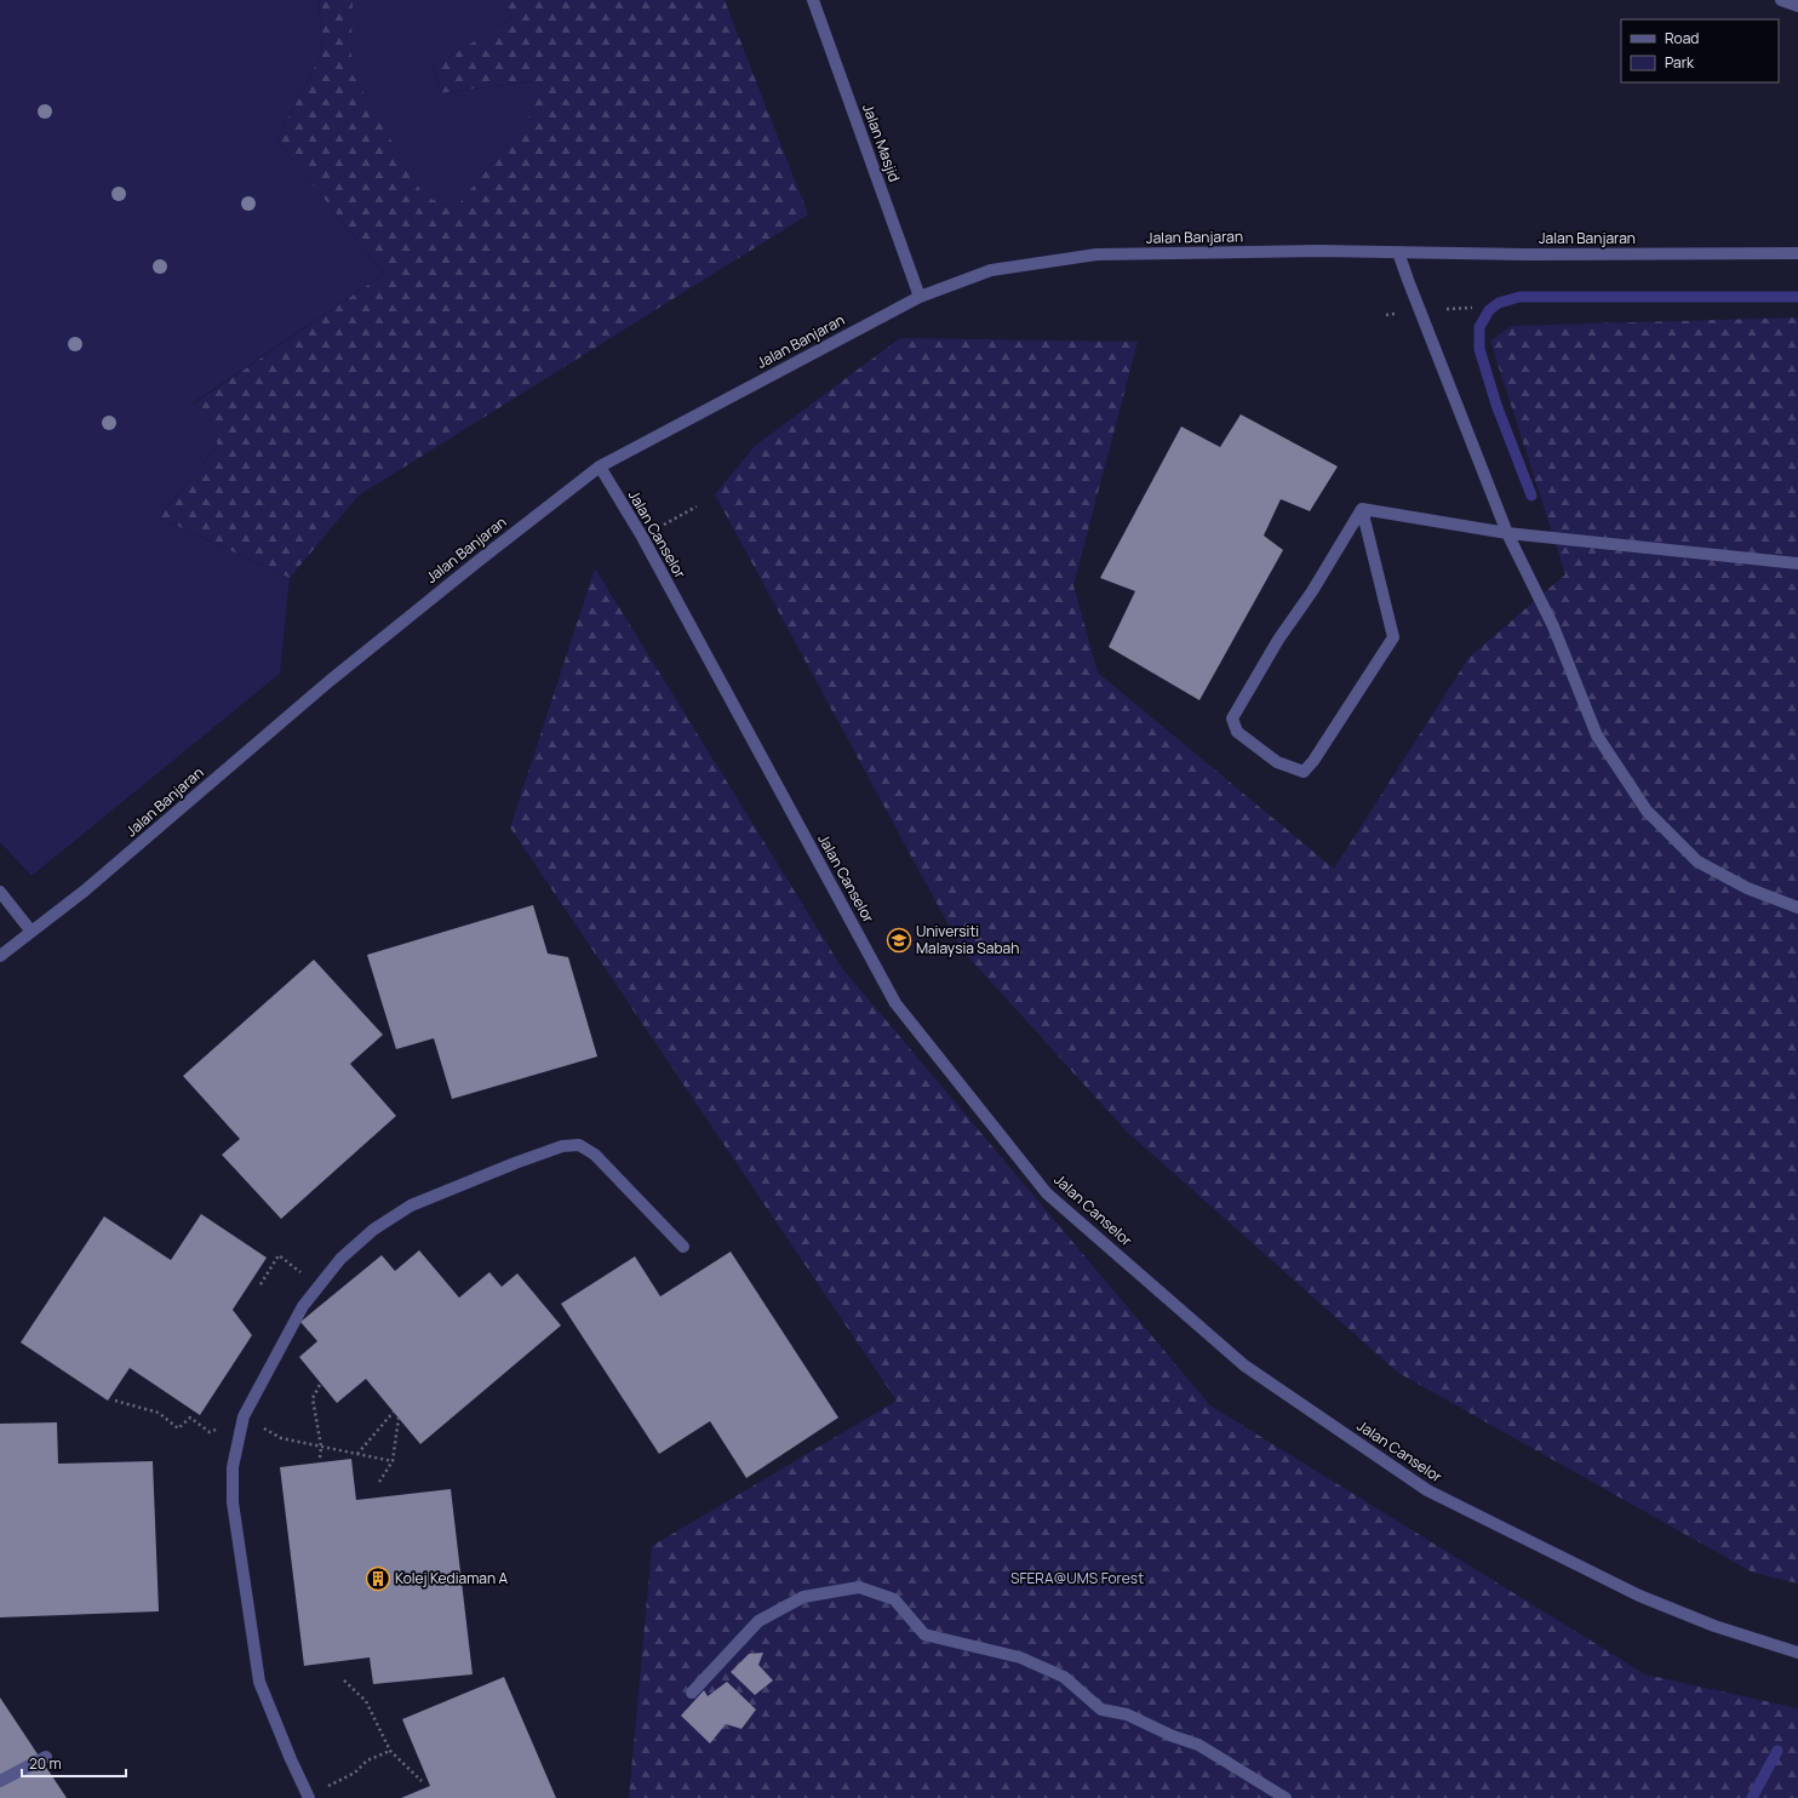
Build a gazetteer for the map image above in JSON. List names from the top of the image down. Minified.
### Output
{"streets":{"street":["Jalan Masjid","Jalan Banjaran","Jalan Canselor"]},"crossings":[["Jalan Masjid","Jalan Banjaran"],["Jalan Banjaran","Jalan Canselor"]],"parks":["SFERA@UMS Forest"],"places":{"school or university":["Universiti Malaysia Sabah"],"building":["Kolej Kediaman A"]},"legend":["Road","Park"],"scale_bar":"20 m"}
